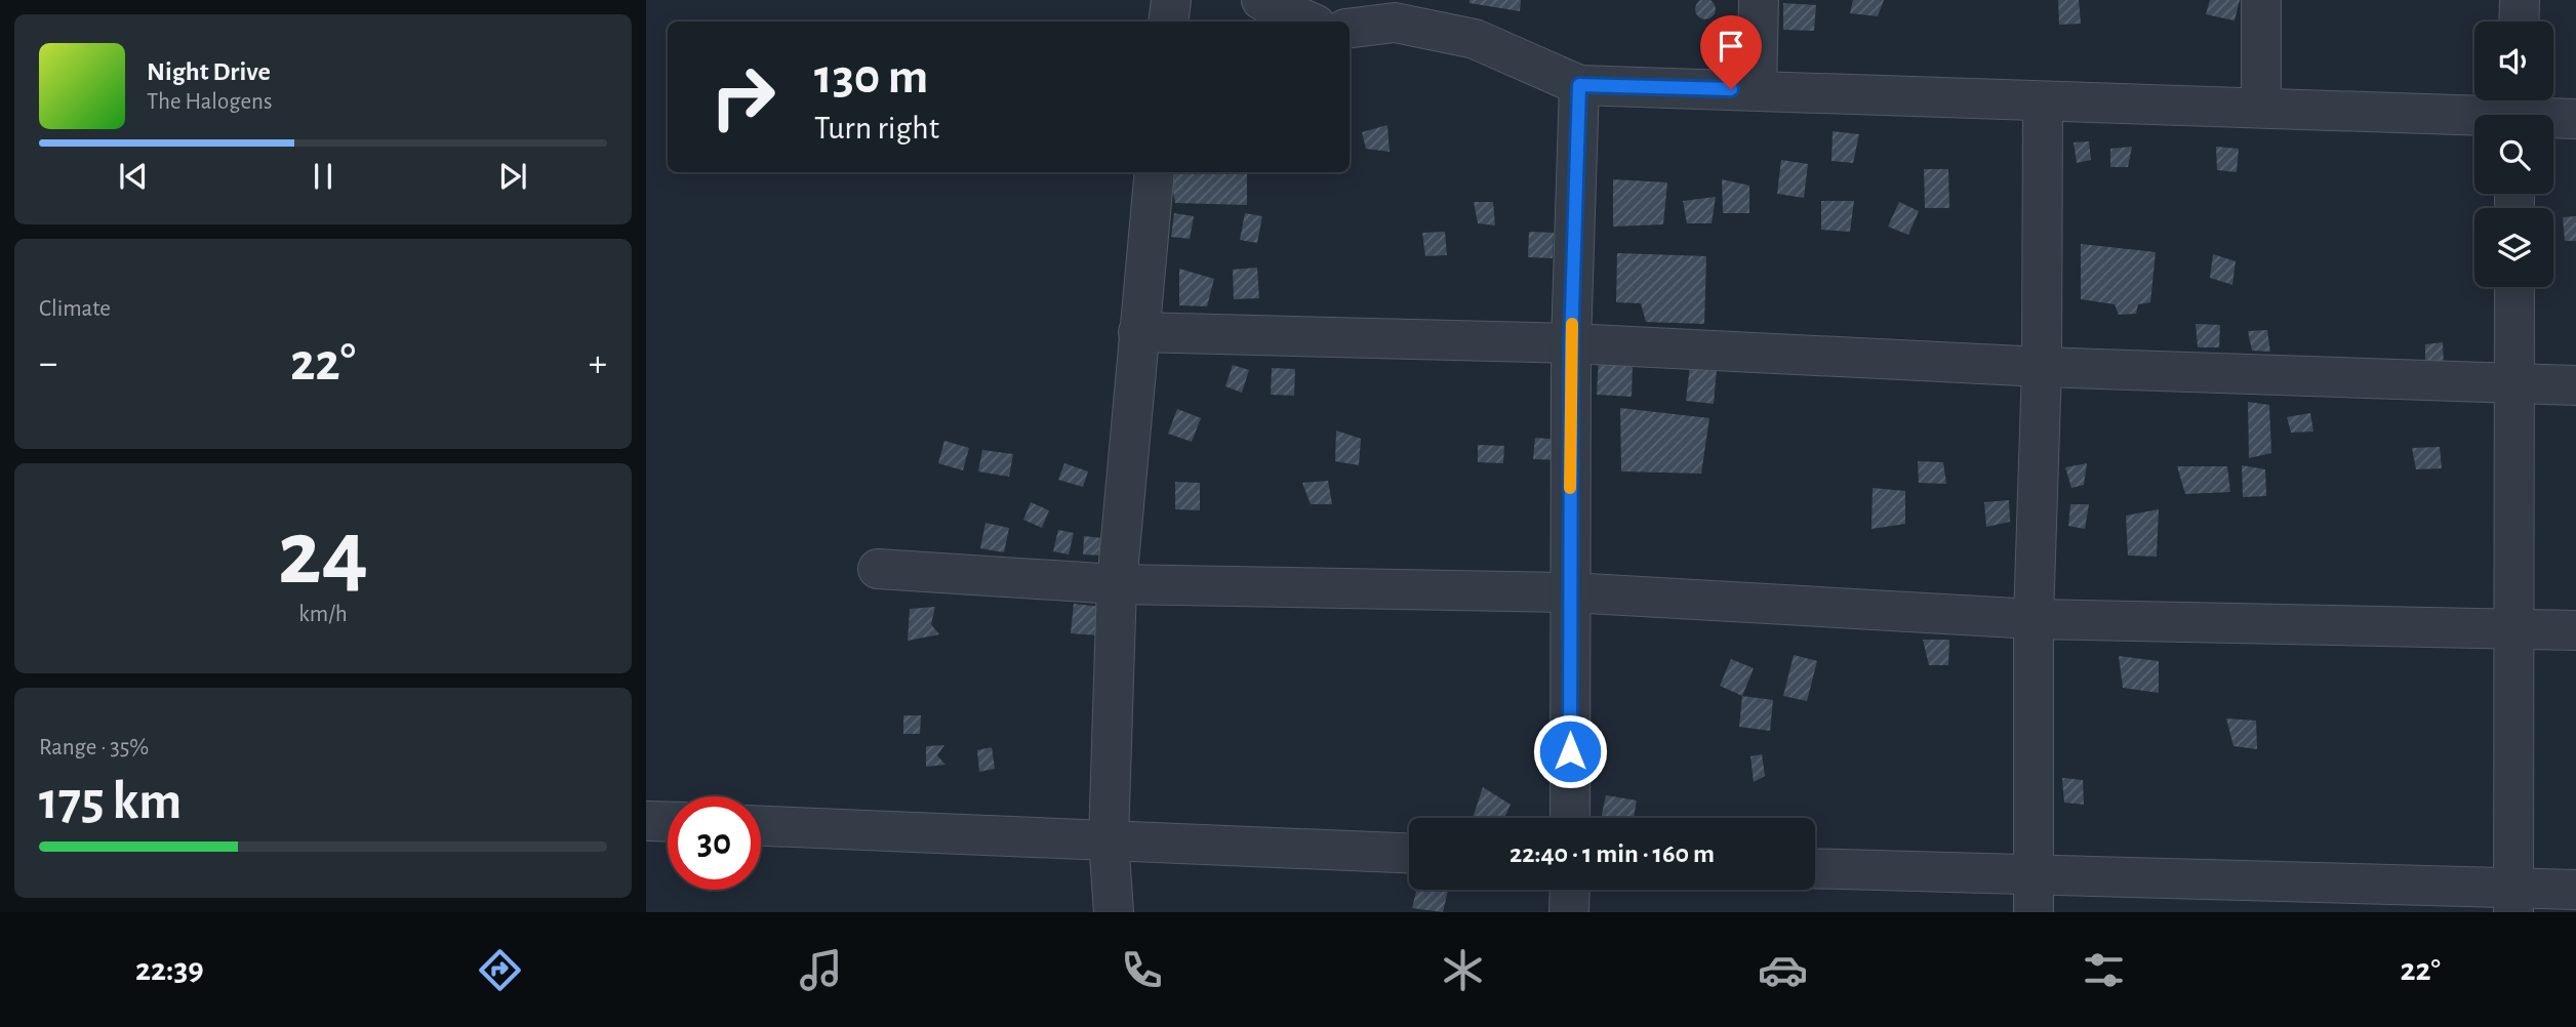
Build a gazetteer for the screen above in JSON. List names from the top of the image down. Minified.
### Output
{"page":{"turn":["130 m","Turn right"],"song":["Night Drive","The Halogens"],"tile":["Climate",["24","km/h"],["Range · 35%","175 km"]],"heat":["−","22°","+"],"limit":"30","trip":"22:40 · 1 min · 160 m","tabs":["22:39","22°"]}}
